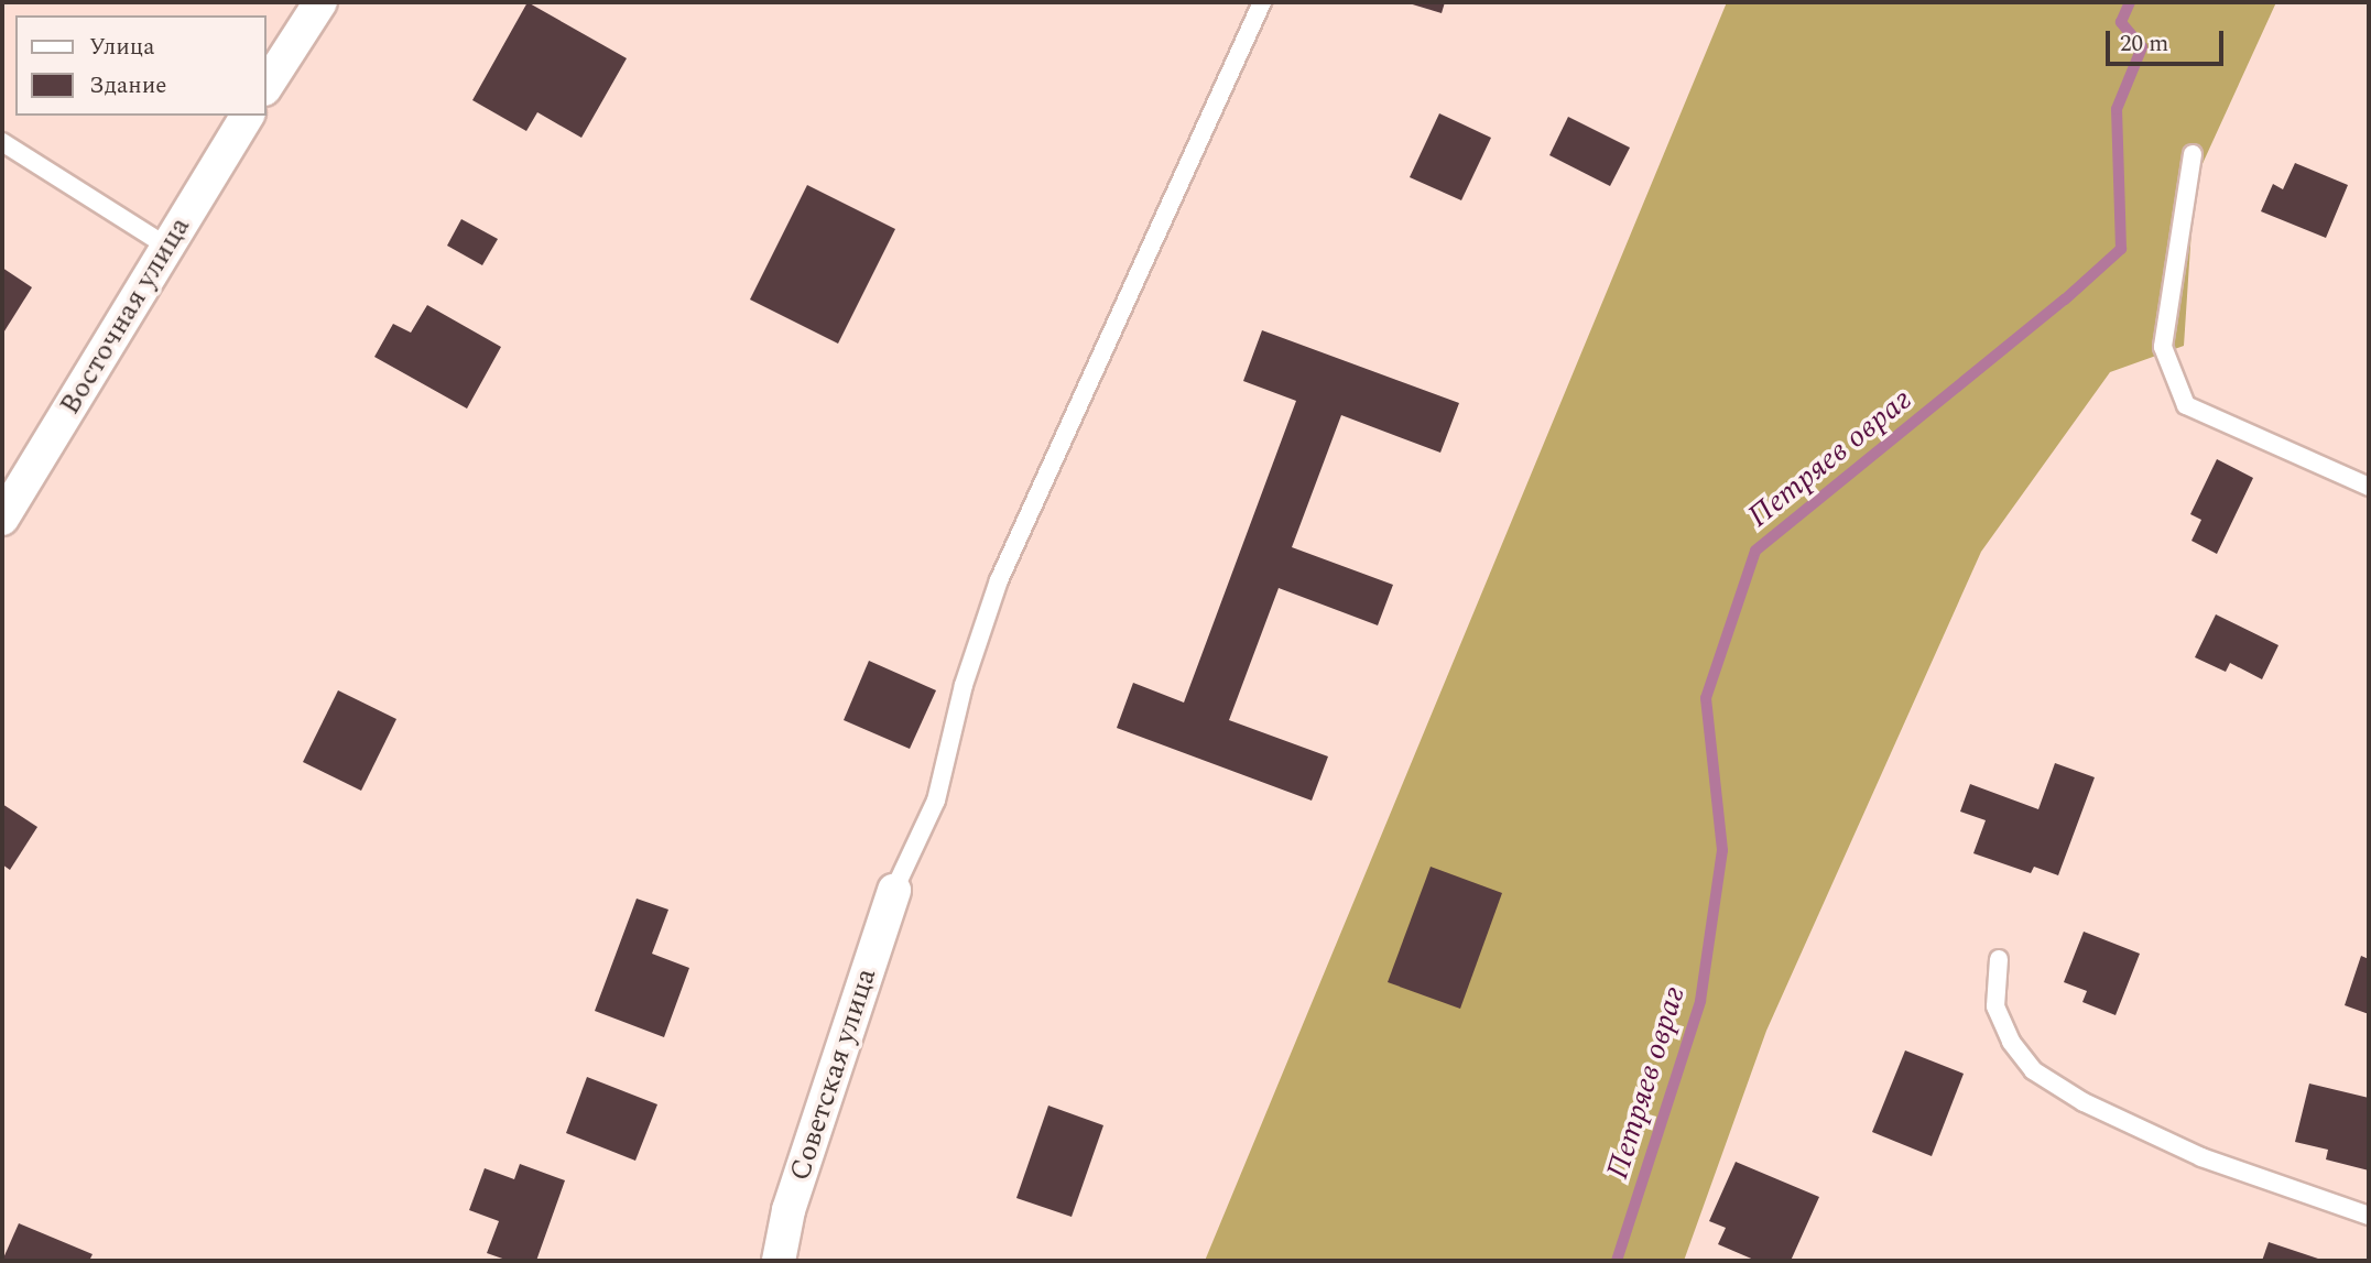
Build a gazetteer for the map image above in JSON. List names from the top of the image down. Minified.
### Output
{"streets":{"street":["Восточная улица","Советская улица"]},"water":["Петряев овраг"],"legend":["Улица","Здание"],"scale_bar":"20 m"}
